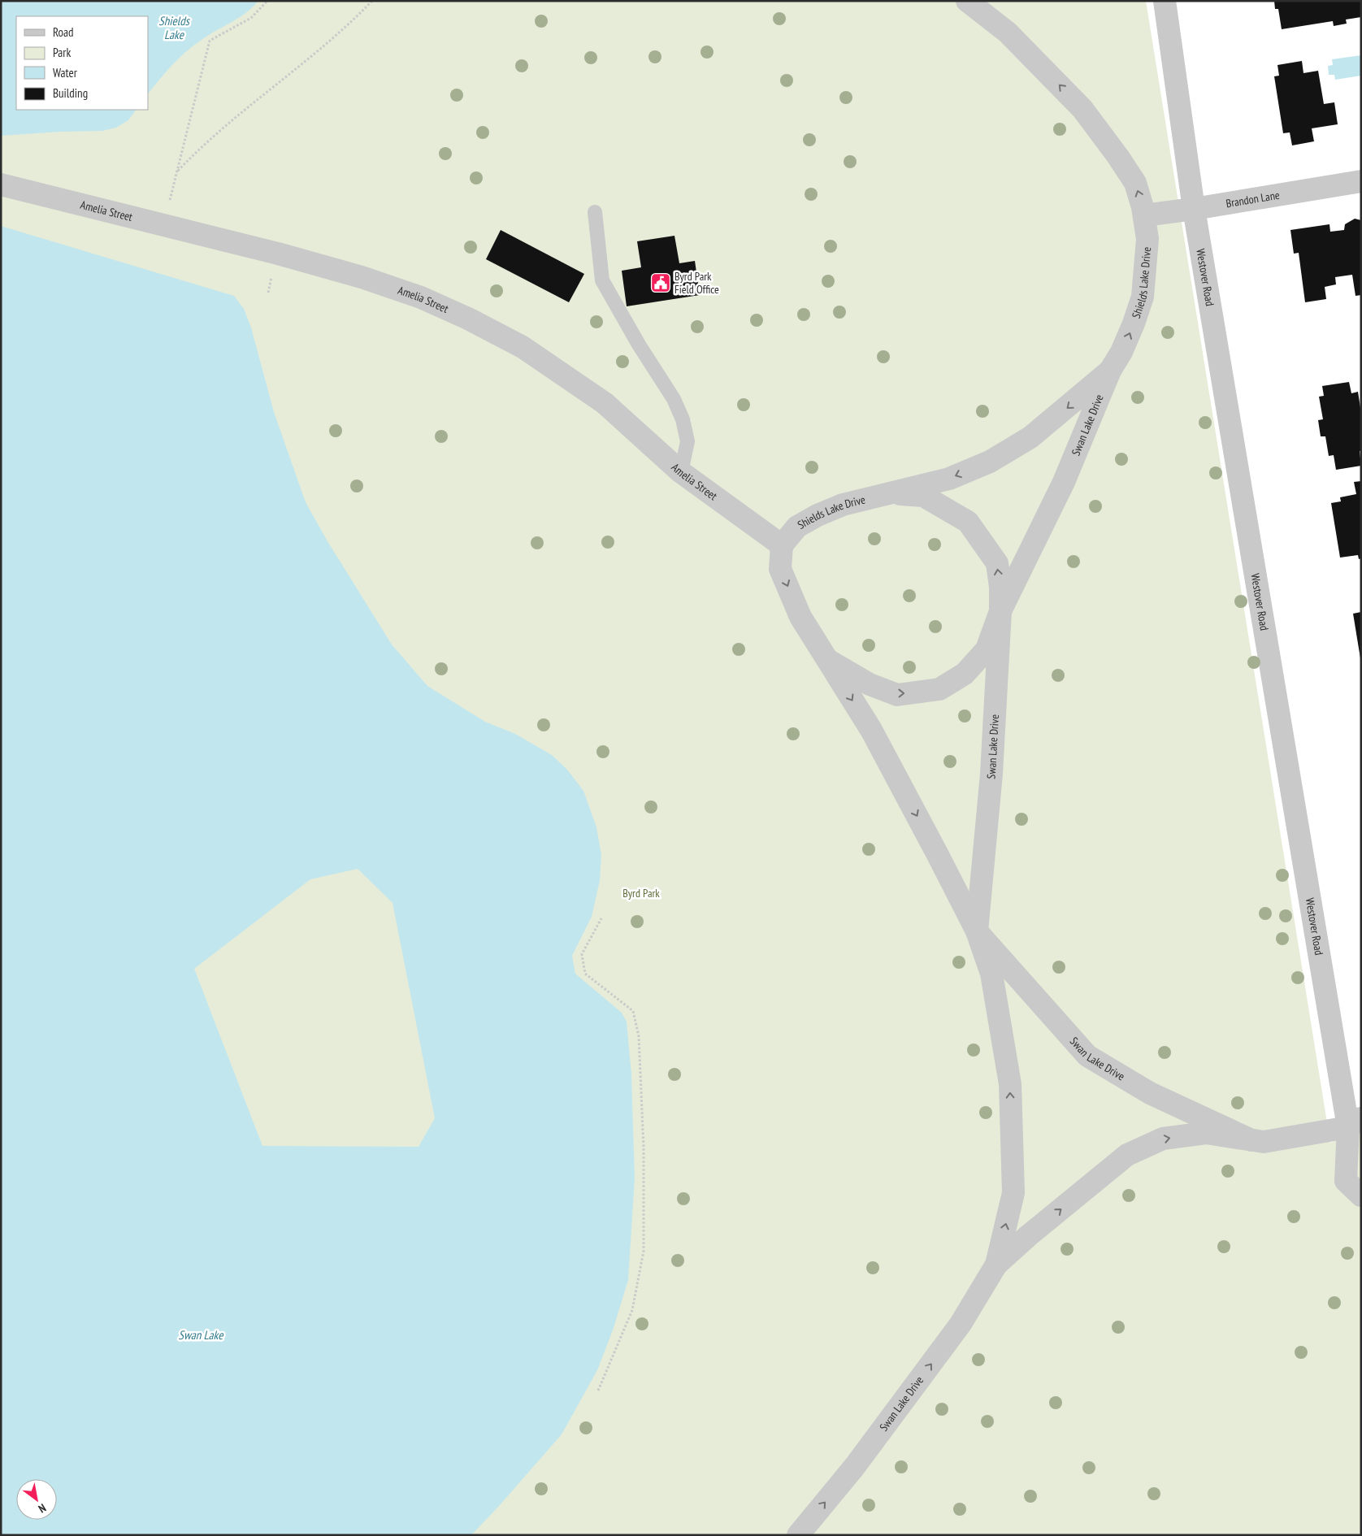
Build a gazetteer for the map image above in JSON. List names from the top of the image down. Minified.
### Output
{"streets":{"street":["Brandon Lane","Amelia Street","Westover Road","Shields Lake Drive","Swan Lake Drive"]},"crossings":[["Brandon Lane","Westover Road"],["Brandon Lane","Shields Lake Drive"],["Amelia Street","Shields Lake Drive"],["Amelia Street","Swan Lake Drive"],["Westover Road","Swan Lake Drive"],["Shields Lake Drive","Swan Lake Drive"]],"water":["Shields Lake","Swan Lake"],"parks":["Byrd Park"],"places":{"public building":["Byrd Park Field Office"]},"legend":["Road","Park","Water","Building"],"north":"bottom right"}
